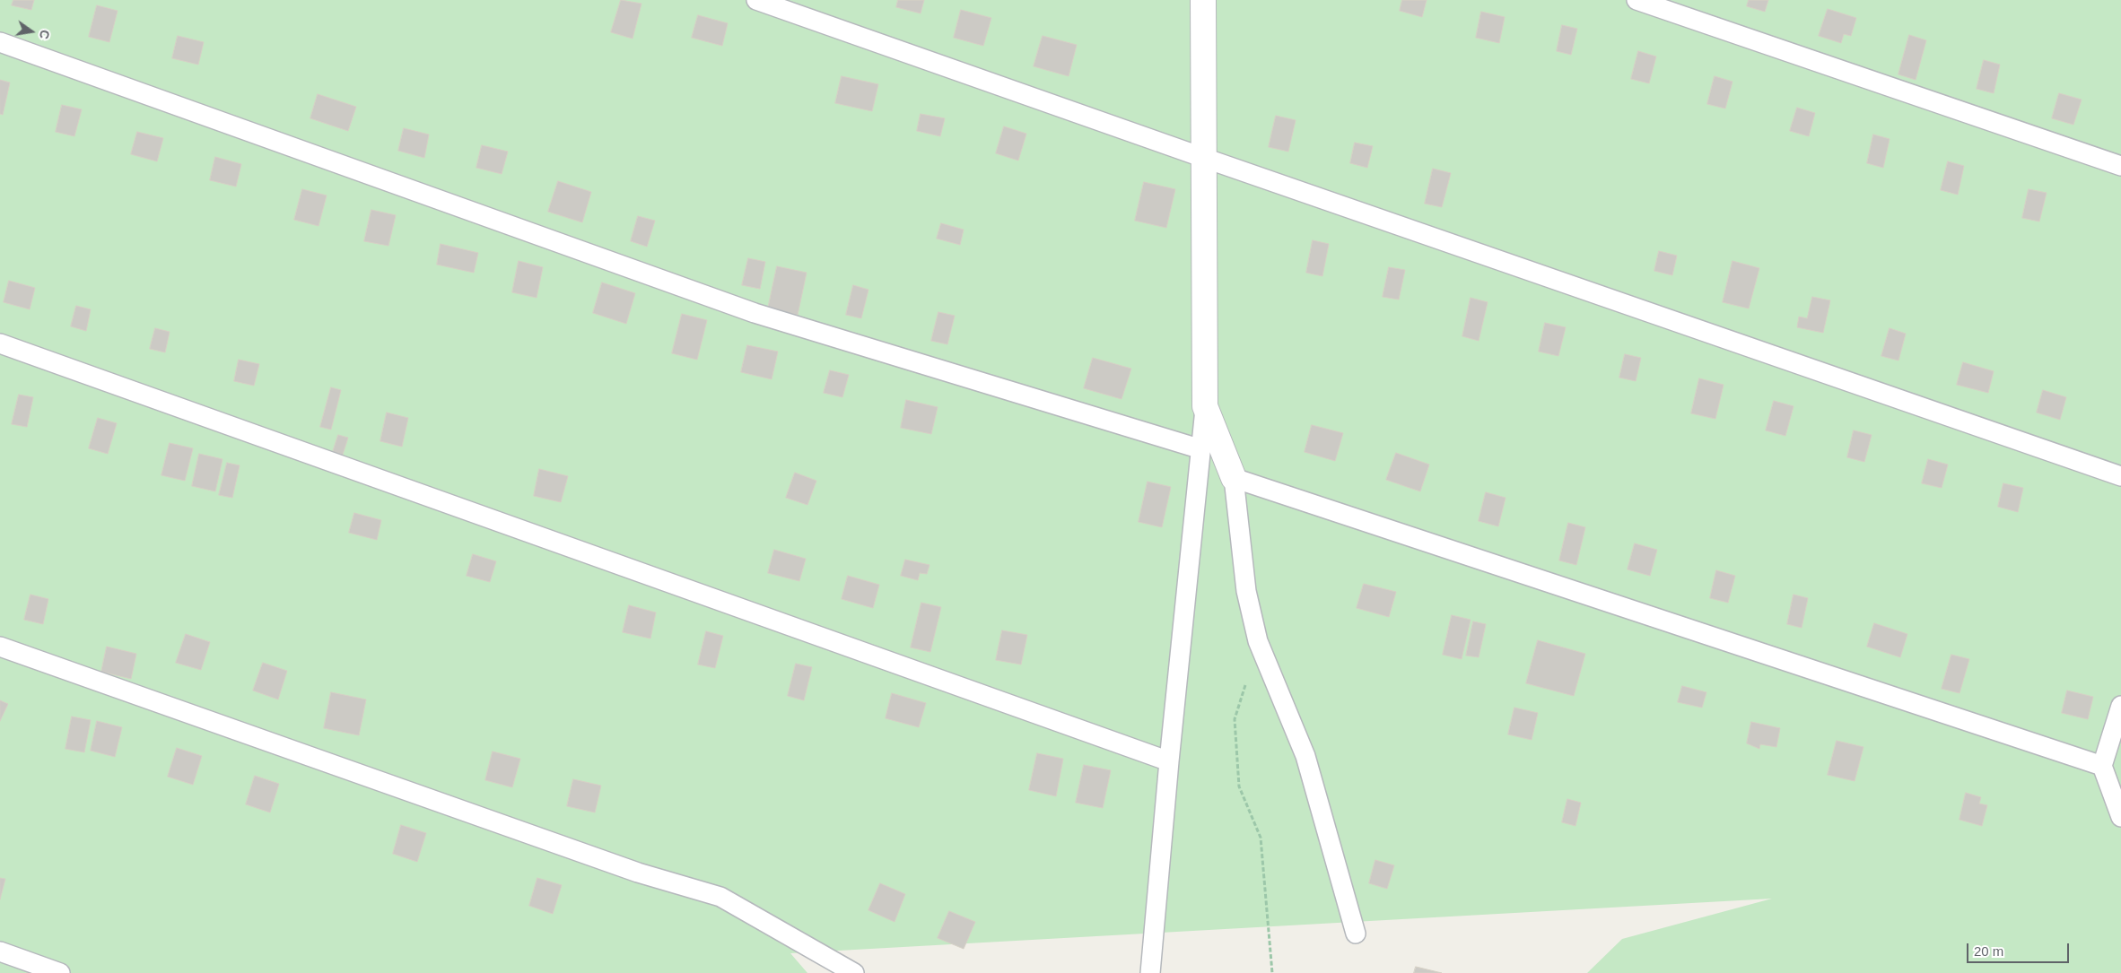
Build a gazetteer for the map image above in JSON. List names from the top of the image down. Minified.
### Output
{"scale_bar":"20 m","north":"right"}
